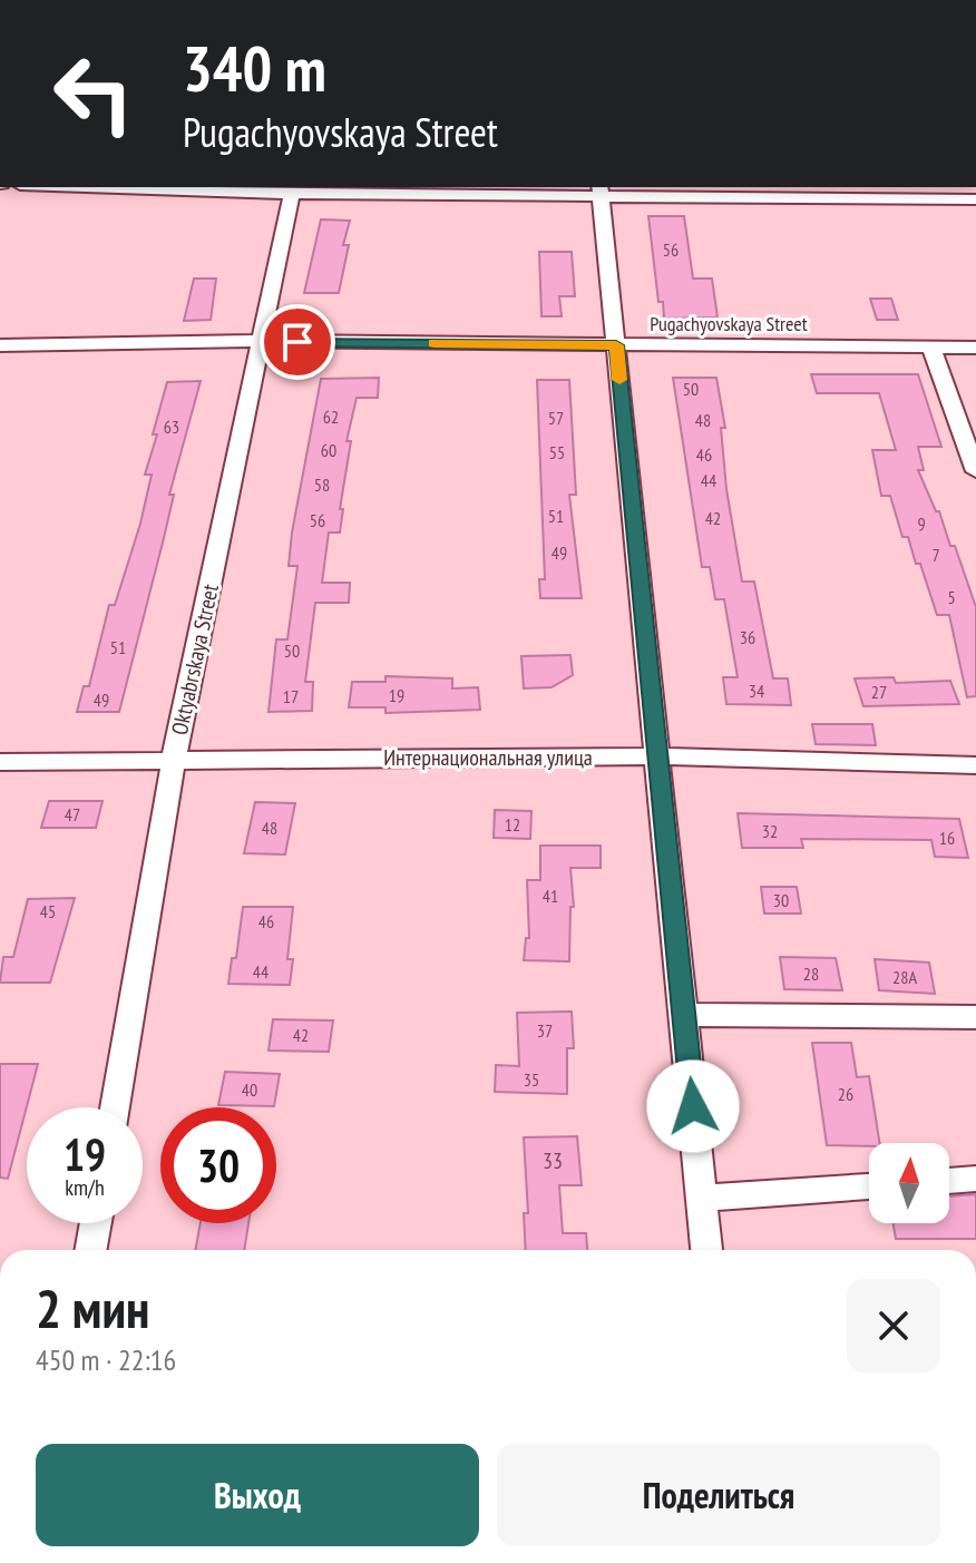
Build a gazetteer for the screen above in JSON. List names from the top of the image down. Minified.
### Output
{"streets":{"street":["Pugachyovskaya Street","Oktyabrskaya Street","Интернациональная улица"]},"crossings":[["Pugachyovskaya Street","Oktyabrskaya Street"],["Oktyabrskaya Street","Интернациональная улица"]],"house_numbers":["56","50","62","57","48","63","60","55","46","44","58","51","42","56","9","49","7","5","36","51","50","34","27","19","17","49","47","12","48","32","16","41","30","45","46","44","28","28А","37","42","35","40","26","33"],"north":"top","page":{"turn":["340 m","Pugachyovskaya Street"],"speed":"19 km/h","limit":"30","heading":["2 мин","450 m · 22:16"],"buttons":["Выход","Поделиться"]}}
